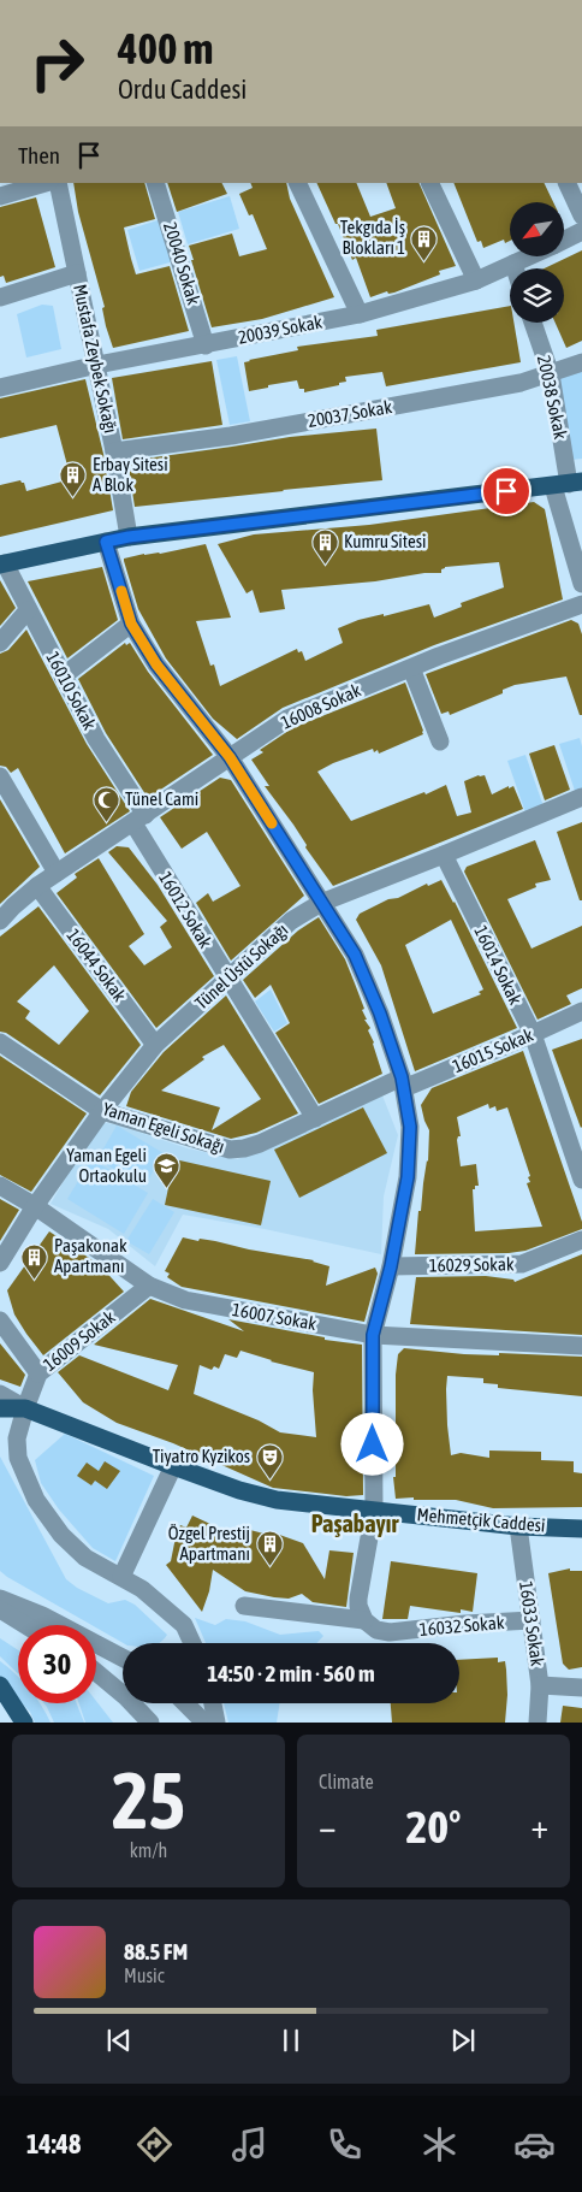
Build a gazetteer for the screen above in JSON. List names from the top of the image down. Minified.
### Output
{"streets":{"main road":["Mehmetçik Caddesi"],"street":["20040 Sokak","20039 Sokak","Mustafa Zeybek Sokağı","20038 Sokak","20037 Sokak","16010 Sokak","16008 Sokak","16012 Sokak","16044 Sokak","16014 Sokak","Tünel Üstü Sokağı","16015 Sokak","Yaman Egeli Sokağı","16029 Sokak","16007 Sokak","16009 Sokak","16033 Sokak","16032 Sokak"]},"crossings":[["20040 Sokak","20039 Sokak"],["20039 Sokak","Mustafa Zeybek Sokağı"],["Mustafa Zeybek Sokağı","20037 Sokak"],["20038 Sokak","20037 Sokak"],["16010 Sokak","16008 Sokak"],["16010 Sokak","16012 Sokak"],["16008 Sokak","16012 Sokak"],["16008 Sokak","16044 Sokak"],["16012 Sokak","Tünel Üstü Sokağı"],["16012 Sokak","Yaman Egeli Sokağı"],["16044 Sokak","Tünel Üstü Sokağı"],["16014 Sokak","Tünel Üstü Sokağı"],["16014 Sokak","16015 Sokak"],["Tünel Üstü Sokağı","Yaman Egeli Sokağı"],["Tünel Üstü Sokağı","16007 Sokak"],["16015 Sokak","Yaman Egeli Sokağı"],["16007 Sokak","16009 Sokak"],["16009 Sokak","Mehmetçik Caddesi"],["Mehmetçik Caddesi","16033 Sokak"],["16033 Sokak","16032 Sokak"]],"districts":["Paşabayır"],"places":{"building":["Tekgıda İş Blokları 1","Erbay Sitesi A Blok","Kumru Sitesi","Paşakonak Apartmanı","Özgel Prestij Apartmanı"],"mosque":["Tünel Cami"],"school or university":["Yaman Egeli Ortaokulu"],"theatre":["Tiyatro Kyzikos"]},"north":"bottom left","page":{"turn":["400 m","Ordu Caddesi"],"then":"Then","limit":"30","trip":"14:50 · 2 min · 560 m","tile":[["25","km/h"],"Climate"],"heat":["−","20°","+"],"song":["88.5 FM","Music"],"tabs":"14:48"}}
